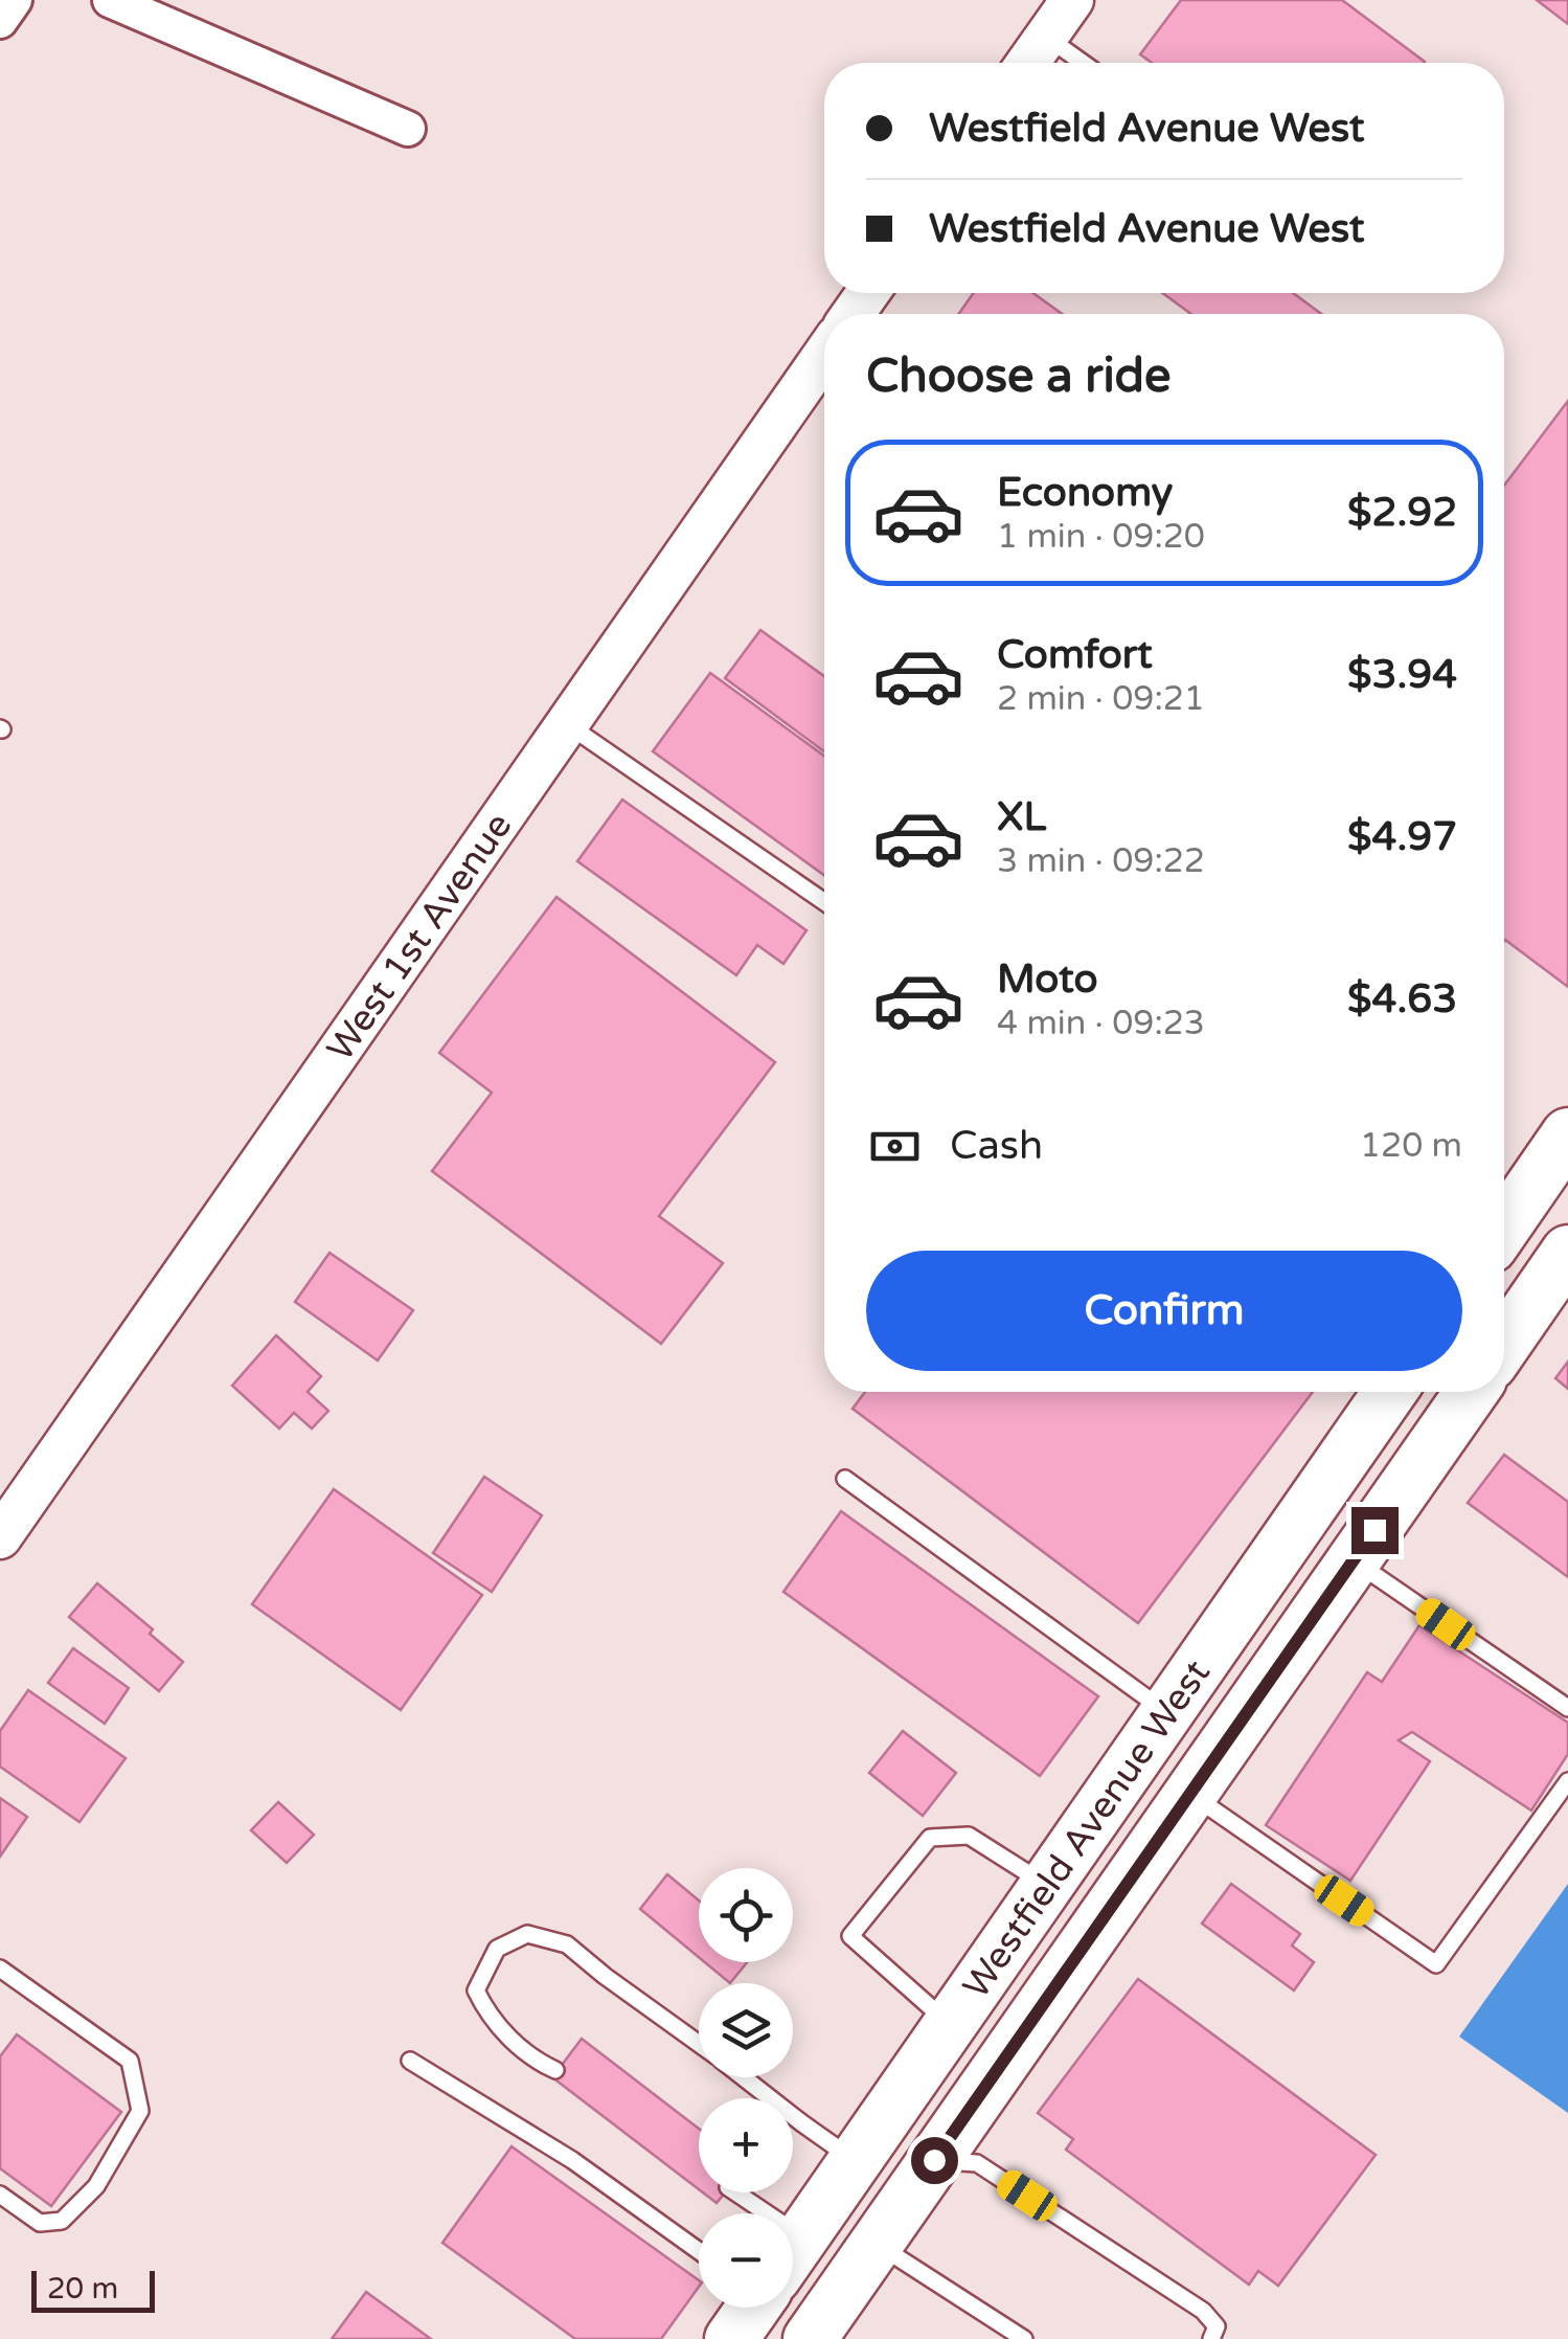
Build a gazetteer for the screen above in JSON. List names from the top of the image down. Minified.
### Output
{"streets":{"main road":["Westfield Avenue West"],"street":["West 1st Avenue"]},"scale_bar":"20 m","page":{"banner":["Westfield Avenue West","Westfield Avenue West"],"heading":"Choose a ride","list":[{"name":"Economy","note":"1 min · 09:20","value":"$2.92"},{"name":"Comfort","note":"2 min · 09:21","value":"$3.94"},{"name":"XL","note":"3 min · 09:22","value":"$4.97"},{"name":"Moto","note":"4 min · 09:23","value":"$4.63"}],"pay":["Cash","120 m"],"buttons":"Confirm","map_buttons":["+","−"],"scale":"20 m"}}
